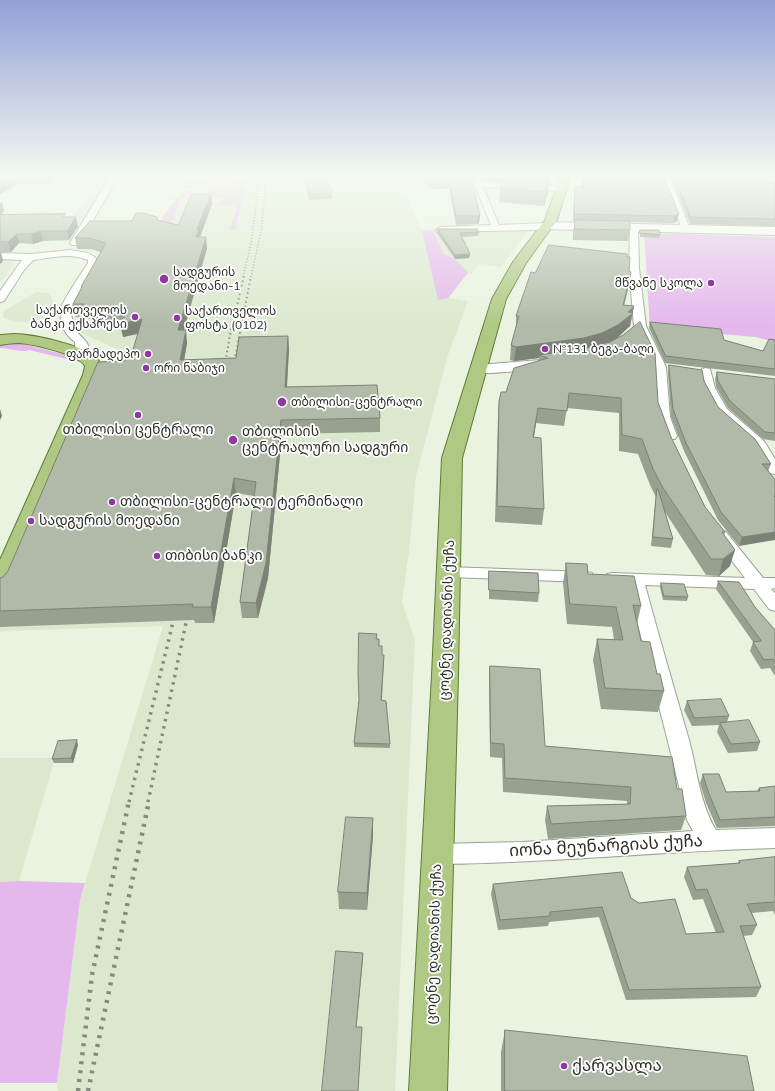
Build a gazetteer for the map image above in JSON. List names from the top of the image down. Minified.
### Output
{"streets":{"main road":["ცოტნე დადიანის ქუჩა"],"street":["იონა მეუნარგიას ქუჩა"]},"crossings":[["ცოტნე დადიანის ქუჩა","იონა მეუნარგიას ქუჩა"]],"places":["სადგურის მოედანი-1","მწვანე სკოლა","საქართველოს ბანკი ექსპრესი","საქართველოს ფოსტა (0102)","№131 ბეგა-ბაღი","ფარმადეპო","ორი ნაბიჯი","თბილისი-ცენტრალი","თბილისი ცენტრალი","თბილისის ცენტრალური სადგური","თბილისი-ცენტრალი ტერმინალი","სადგურის მოედანი","თიბისი ბანკი","ქარვასლა"]}
